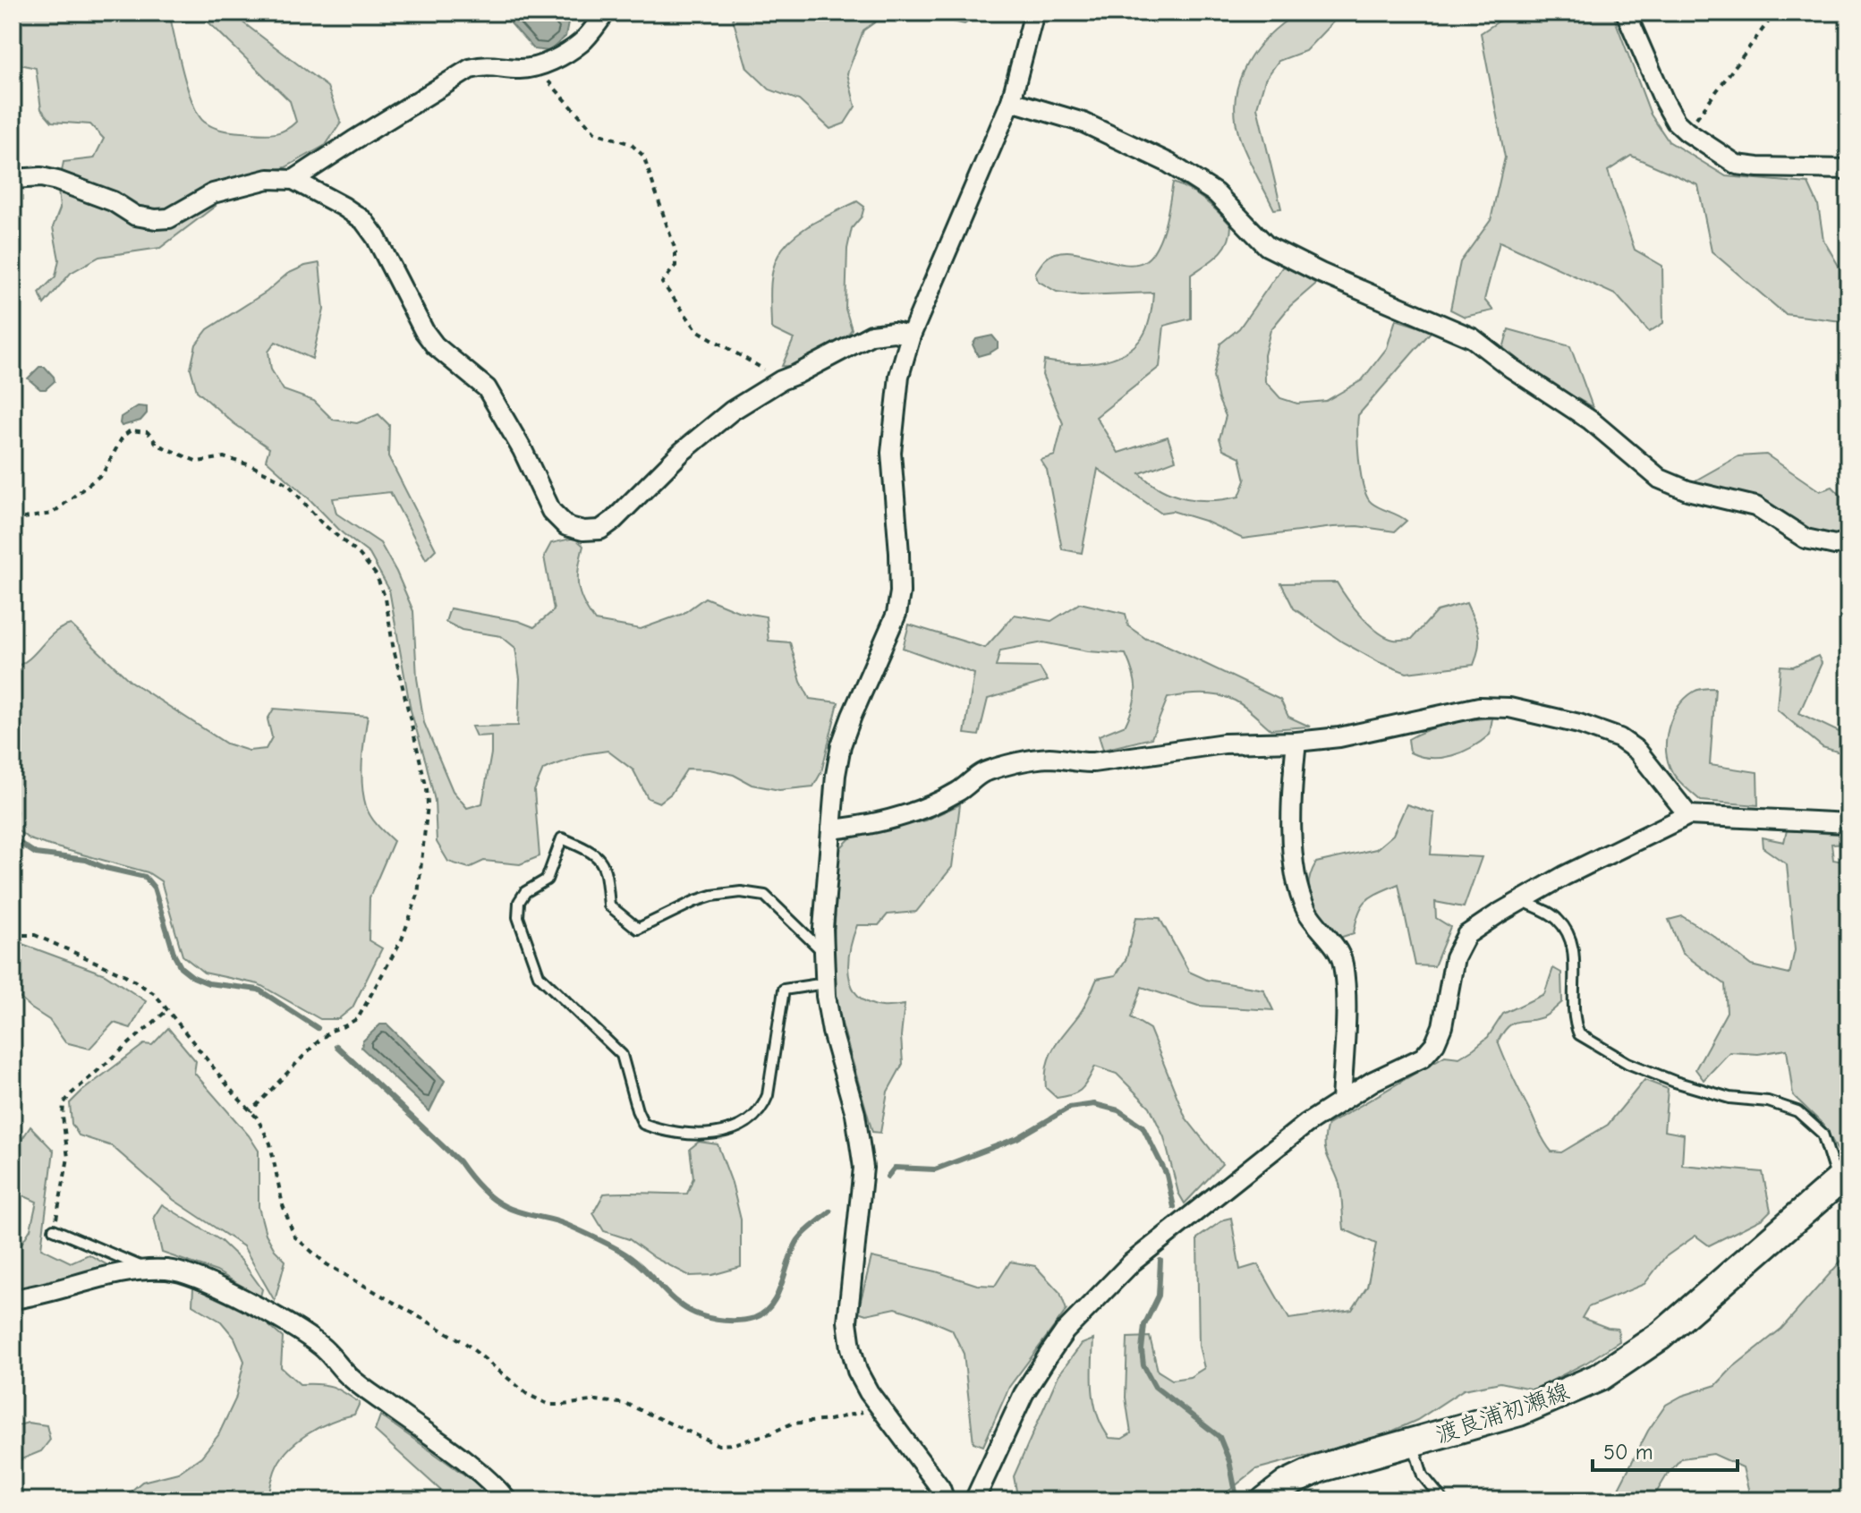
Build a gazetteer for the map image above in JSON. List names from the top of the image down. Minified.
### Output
{"streets":{"main road":["渡良浦初瀬線"]},"scale_bar":"50 m"}
